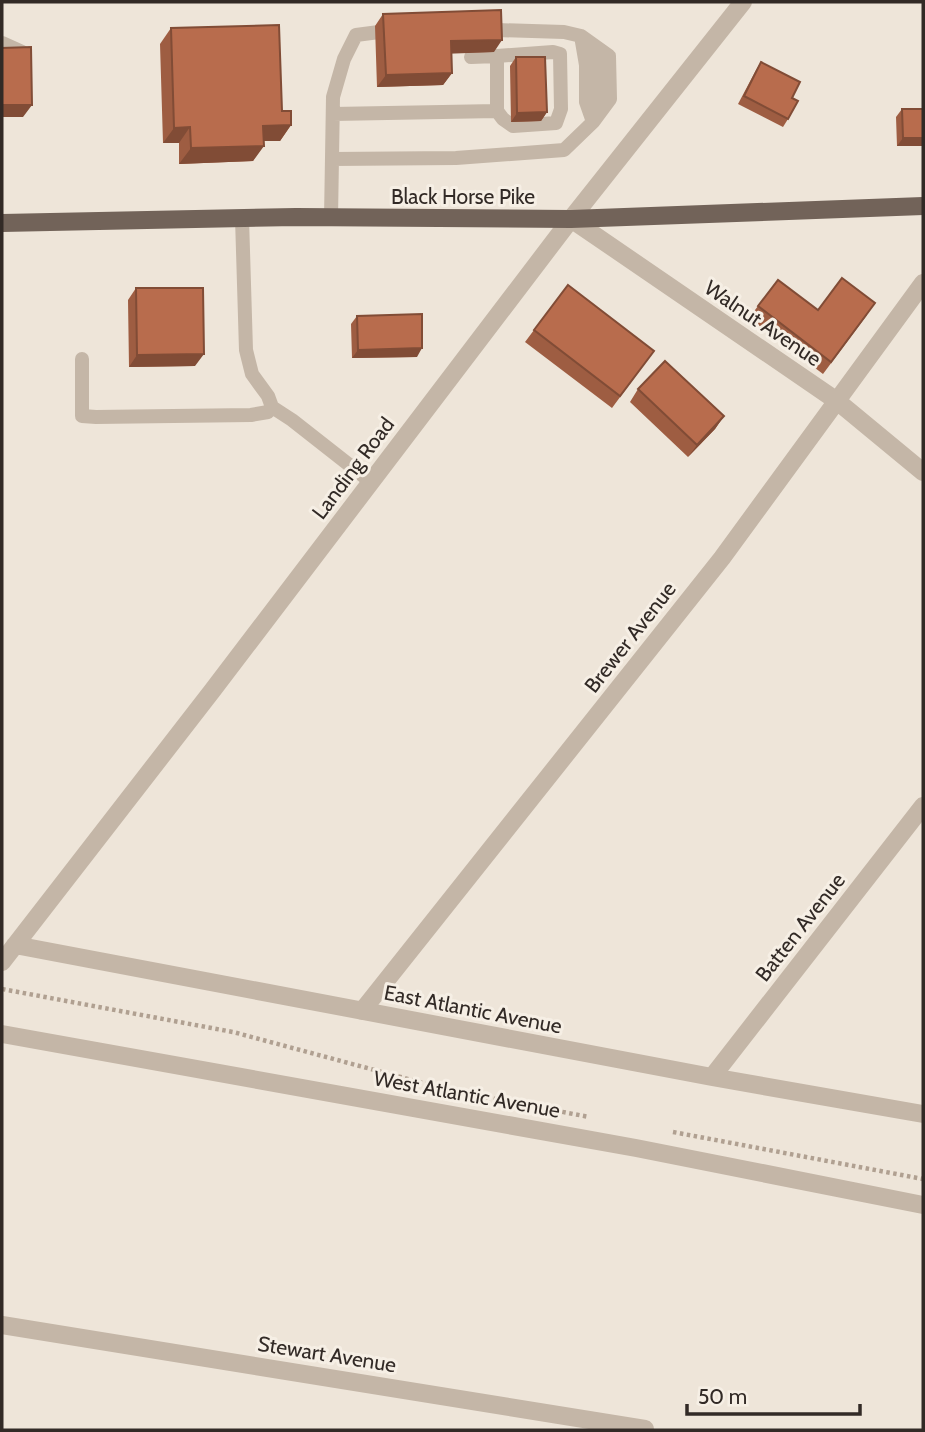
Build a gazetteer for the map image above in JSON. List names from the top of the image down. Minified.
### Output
{"streets":{"main road":["Black Horse Pike"],"street":["Walnut Avenue","Landing Road","Brewer Avenue","Batten Avenue","East Atlantic Avenue","West Atlantic Avenue","Stewart Avenue"]},"crossings":[["Black Horse Pike","Walnut Avenue"],["Black Horse Pike","Landing Road"],["Walnut Avenue","Landing Road"],["Walnut Avenue","Brewer Avenue"],["Landing Road","East Atlantic Avenue"],["Brewer Avenue","East Atlantic Avenue"],["Batten Avenue","East Atlantic Avenue"]],"scale_bar":"50 m"}
